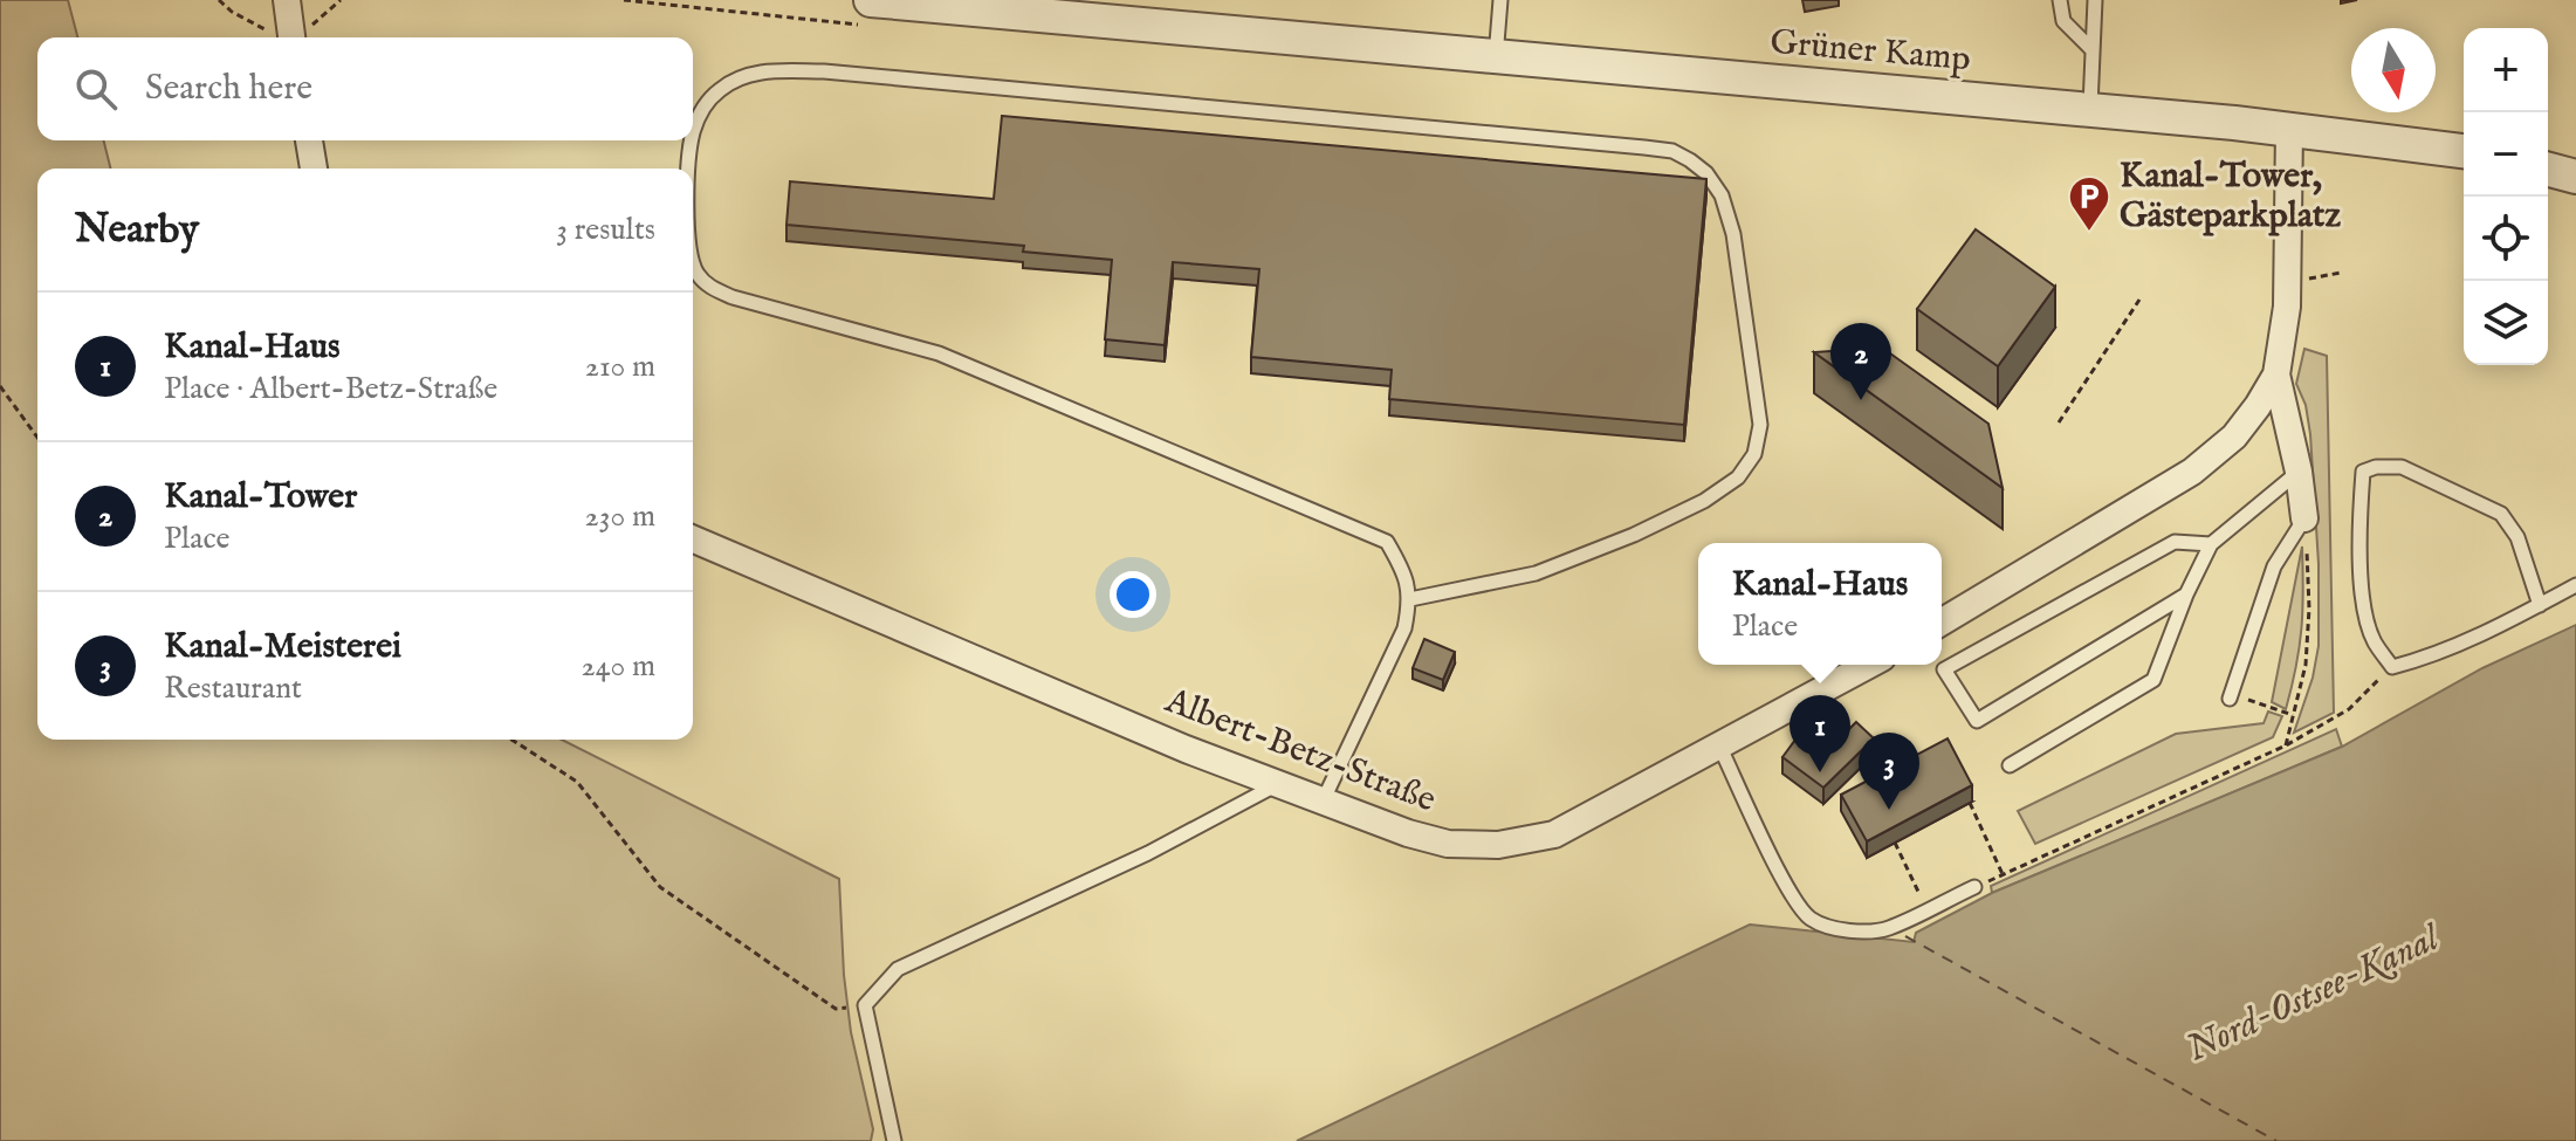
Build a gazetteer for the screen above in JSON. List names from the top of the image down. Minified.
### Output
{"streets":{"street":["Grüner Kamp","Albert-Betz-Straße"]},"water":["Nord-Ostsee-Kanal"],"places":{"parking":["Kanal-Tower, Gästeparkplatz"]},"north":"bottom","page":{"map_buttons":["+","−"],"search":"Search here","heading":["Nearby","3 results"],"list":[{"mark":"1","name":"Kanal-Haus","note":"Place · Albert-Betz-Straße","value":"210 m"},{"mark":"2","name":"Kanal-Tower","note":"Place","value":"230 m"},{"mark":"3","name":"Kanal-Meisterei","note":"Restaurant","value":"240 m"}],"pins":["2","1","3"],"popup":["Kanal-Haus","Place"]}}
